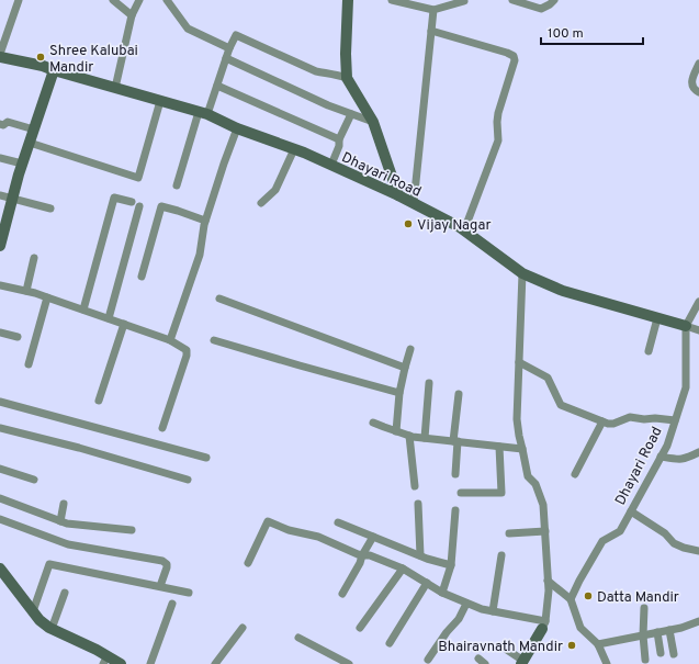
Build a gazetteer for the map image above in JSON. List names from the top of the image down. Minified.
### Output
{"streets":{"street":["Dhayari Road"]},"places":["Shree Kalubai Mandir","Vijay Nagar","Datta Mandir","Bhairavnath Mandir"],"scale_bar":"100 m"}
